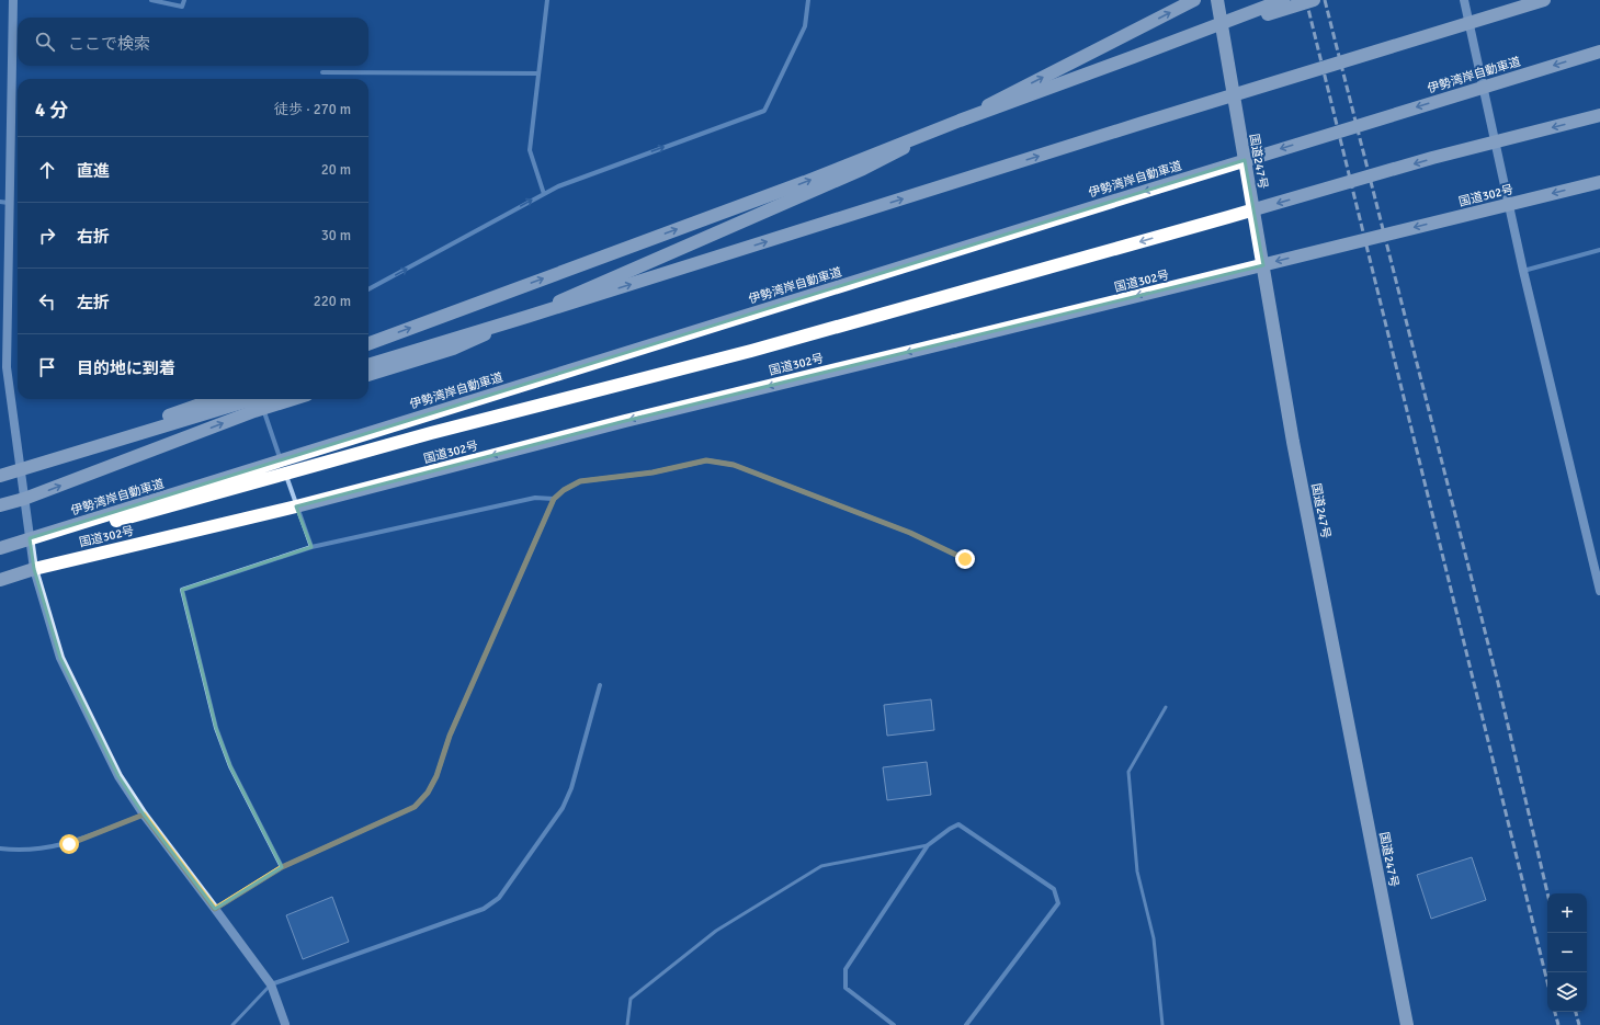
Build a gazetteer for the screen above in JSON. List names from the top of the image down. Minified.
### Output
{"streets":{"highway":["伊勢湾岸自動車道","国道247号","国道302号"]},"page":{"search":"ここで検索","heading":["4 分","徒歩 · 270 m"],"list":[["直進","20 m"],["右折","30 m"],["左折","220 m"],"目的地に到着"],"map_buttons":["+","−"]}}
